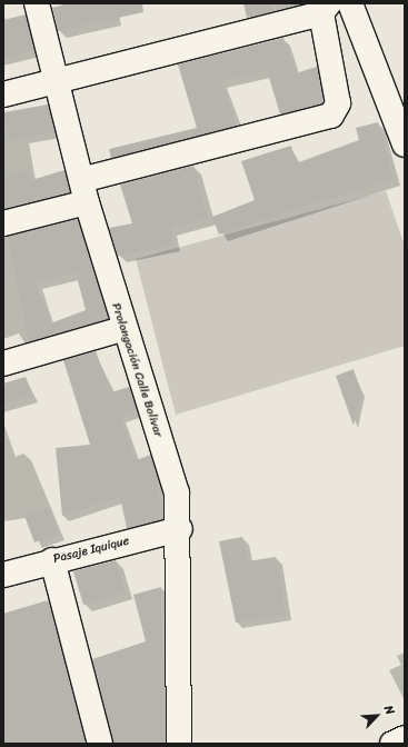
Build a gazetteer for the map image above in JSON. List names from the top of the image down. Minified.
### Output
{"streets":{"street":["Prolongación Calle Bolivar","Pasaje Iquique"]},"crossings":[["Prolongación Calle Bolivar","Pasaje Iquique"]],"north":"top right"}
